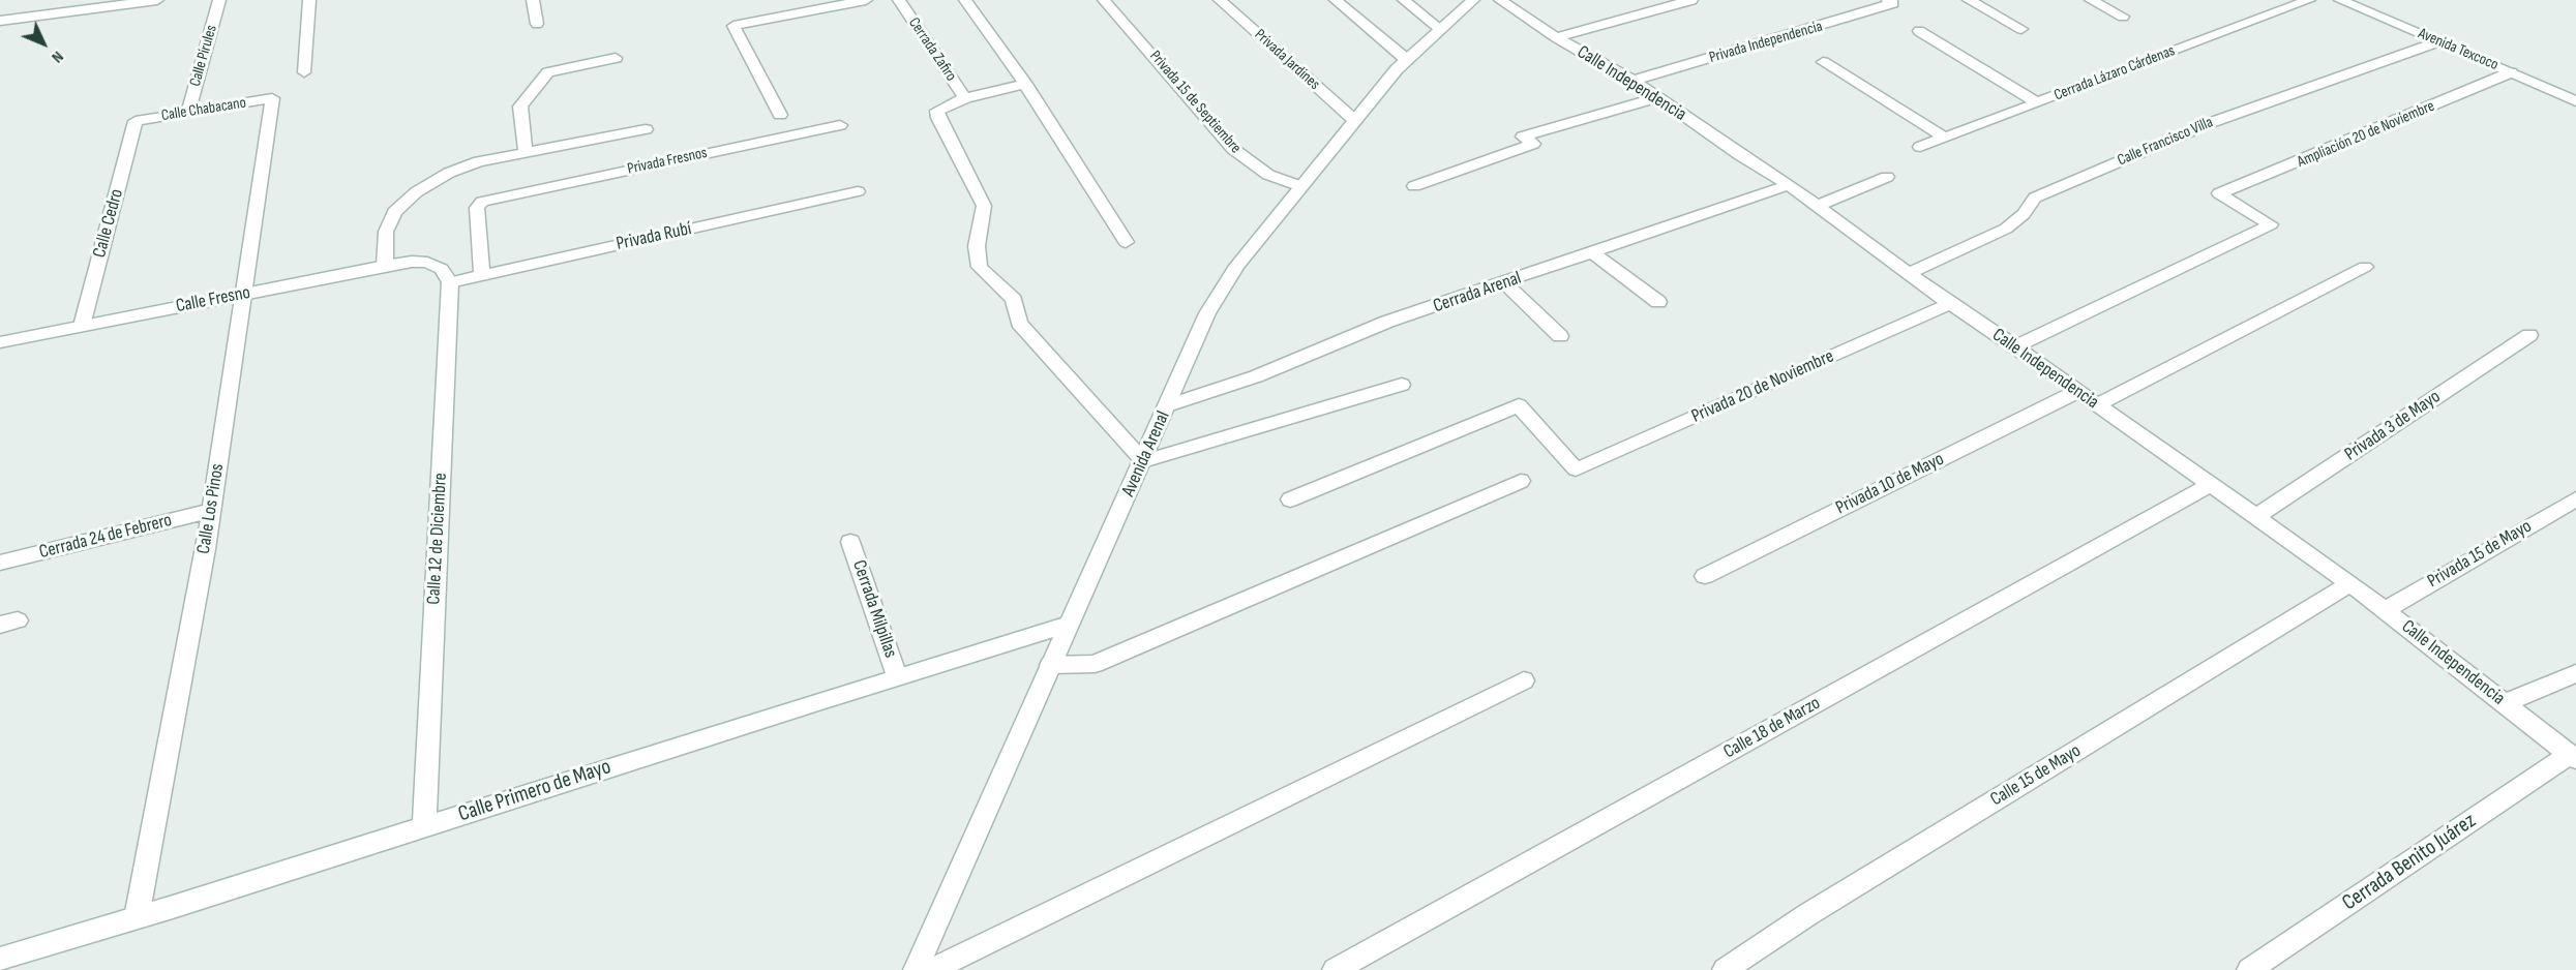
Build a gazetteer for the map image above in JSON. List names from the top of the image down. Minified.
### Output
{"streets":{"street":["Privada Independencia","Cerrada Zafiro","Avenida Texcoco","Calle Pirules","Privada Jardines","Cerrada Lázaro Cárdenas","Calle Independencia","Privada 15 de Septiembre","Calle Chabacano","Ampliación 20 de Noviembre","Calle Francisco Villa","Privada Fresnos","Calle Cedro","Privada Rubí","Cerrada Arenal","Calle Fresno","Privada 20 de Noviembre","Privada 3 de Mayo","Avenida Arenal","Privada 10 de Mayo","Calle Los Pinos","Cerrada 24 de Febrero","Calle 12 de Diciembre","Privada 15 de Mayo","Cerrada Milpillas","Calle 18 de Marzo","Calle 15 de Mayo","Calle Primero de Mayo","Cerrada Benito Juárez"]},"crossings":[["Privada Independencia","Calle Independencia"],["Avenida Texcoco","Ampliación 20 de Noviembre"],["Avenida Texcoco","Calle Francisco Villa"],["Calle Pirules","Calle Chabacano"],["Privada Jardines","Avenida Arenal"],["Calle Independencia","Ampliación 20 de Noviembre"],["Calle Independencia","Calle Francisco Villa"],["Calle Independencia","Cerrada Arenal"],["Calle Independencia","Privada 20 de Noviembre"],["Calle Independencia","Privada 3 de Mayo"],["Calle Independencia","Privada 10 de Mayo"],["Calle Independencia","Privada 15 de Mayo"],["Calle Independencia","Calle 18 de Marzo"],["Calle Independencia","Calle 15 de Mayo"],["Calle Independencia","Cerrada Benito Juárez"],["Privada 15 de Septiembre","Avenida Arenal"],["Calle Chabacano","Calle Cedro"],["Calle Chabacano","Calle Los Pinos"],["Privada Fresnos","Privada Rubí"],["Calle Cedro","Calle Fresno"],["Privada Rubí","Calle Fresno"],["Privada Rubí","Calle 12 de Diciembre"],["Cerrada Arenal","Avenida Arenal"],["Calle Fresno","Calle Los Pinos"],["Calle Fresno","Calle 12 de Diciembre"],["Avenida Arenal","Calle Primero de Mayo"],["Calle Los Pinos","Cerrada 24 de Febrero"],["Calle Los Pinos","Calle Primero de Mayo"],["Calle 12 de Diciembre","Calle Primero de Mayo"],["Cerrada Milpillas","Calle Primero de Mayo"]],"north":"bottom right"}
